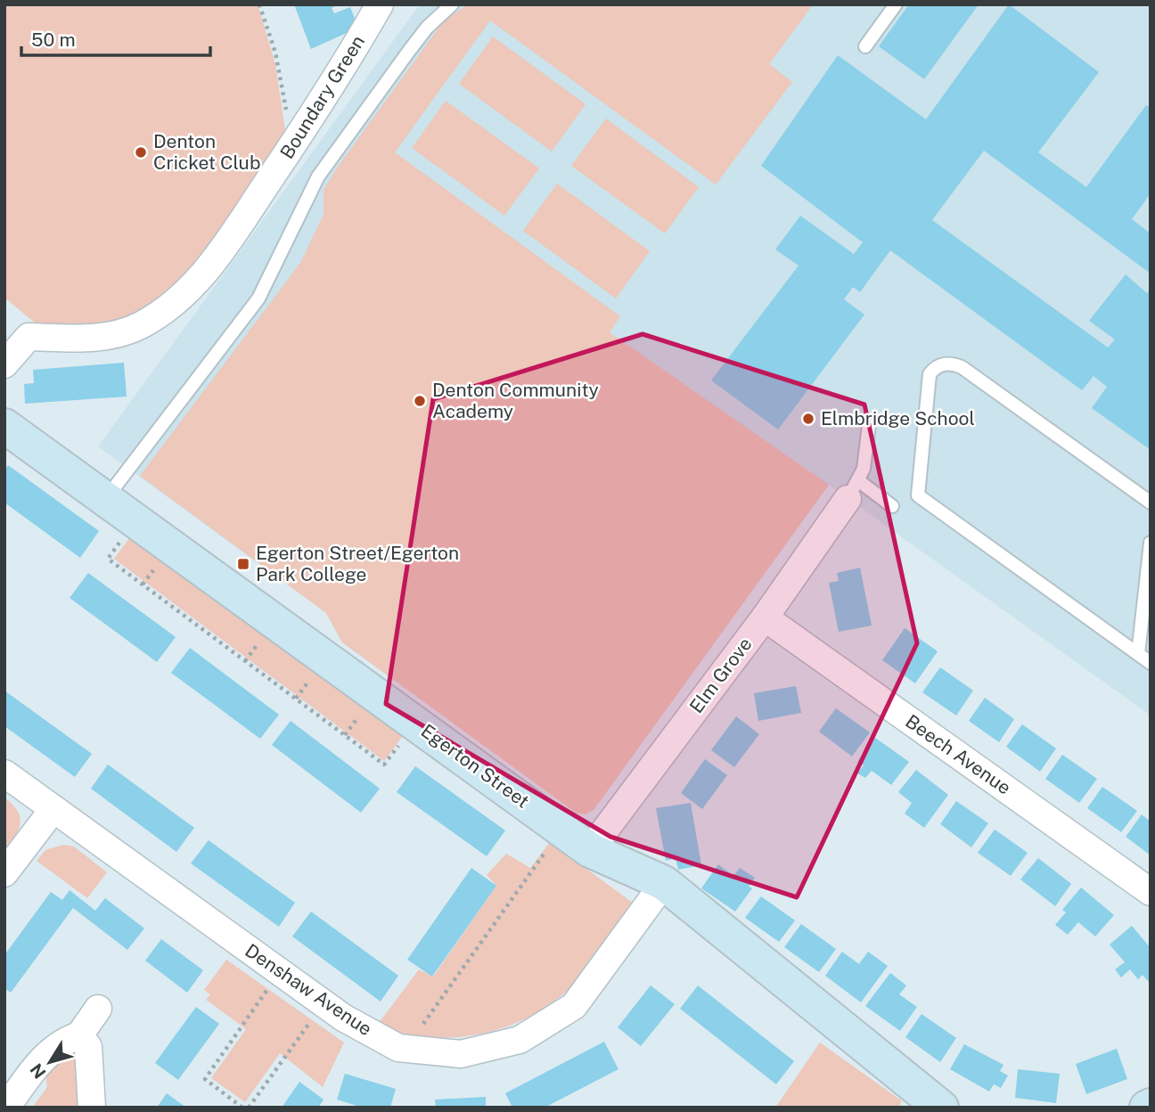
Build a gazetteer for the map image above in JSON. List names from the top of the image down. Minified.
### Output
{"streets":{"street":["Boundary Green","Elm Grove","Beech Avenue","Egerton Street","Denshaw Avenue"]},"crossings":[["Elm Grove","Beech Avenue"],["Elm Grove","Egerton Street"],["Egerton Street","Denshaw Avenue"]],"places":{"other":["Denton Cricket Club","Denton Community Academy","Elmbridge School"],"transit":["Egerton Street/Egerton Park College"]},"scale_bar":"50 m","north":"bottom left"}
